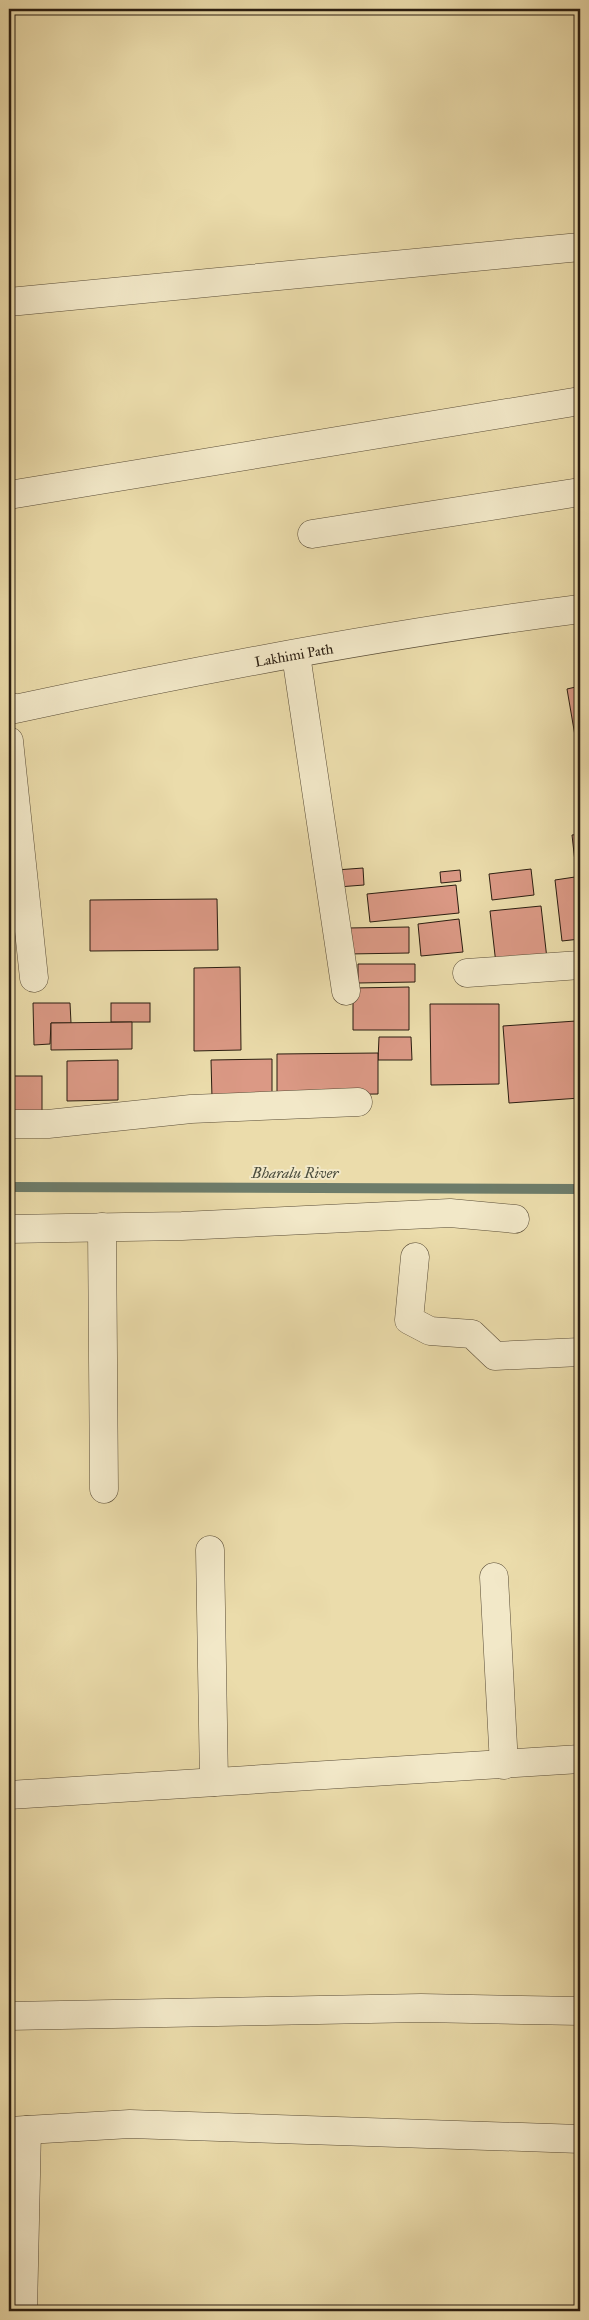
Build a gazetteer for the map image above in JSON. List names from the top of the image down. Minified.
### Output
{"streets":{"street":["Lakhimi Path"]},"water":["Bharalu River"]}
